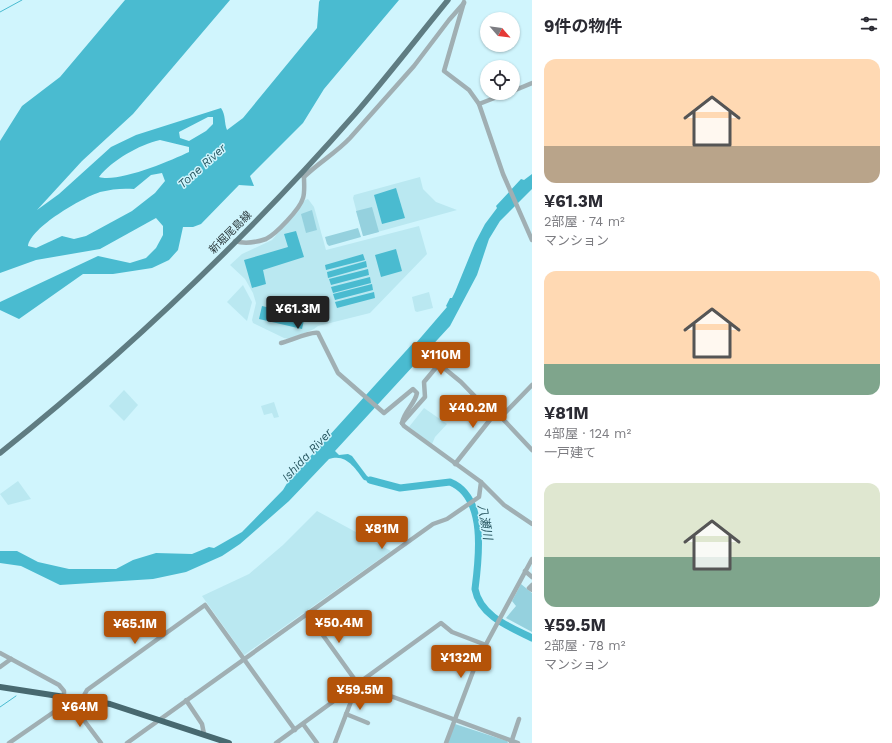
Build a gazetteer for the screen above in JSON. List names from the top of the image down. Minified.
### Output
{"streets":{"main road":["新堀尾島線"]},"water":["Tone River","Ishida River","八瀬川"],"north":"bottom right","page":{"heading":"9件の物件","list":[{"name":"¥61.3M","note":"2部屋 · 74 m² · マンション"},{"name":"¥81M","note":"4部屋 · 124 m² · 一戸建て"},{"name":"¥59.5M","note":"2部屋 · 78 m² · マンション"}],"price":["¥61.3M","¥110M","¥40.2M","¥81M","¥50.4M","¥65.1M","¥132M","¥59.5M","¥64M"]}}
